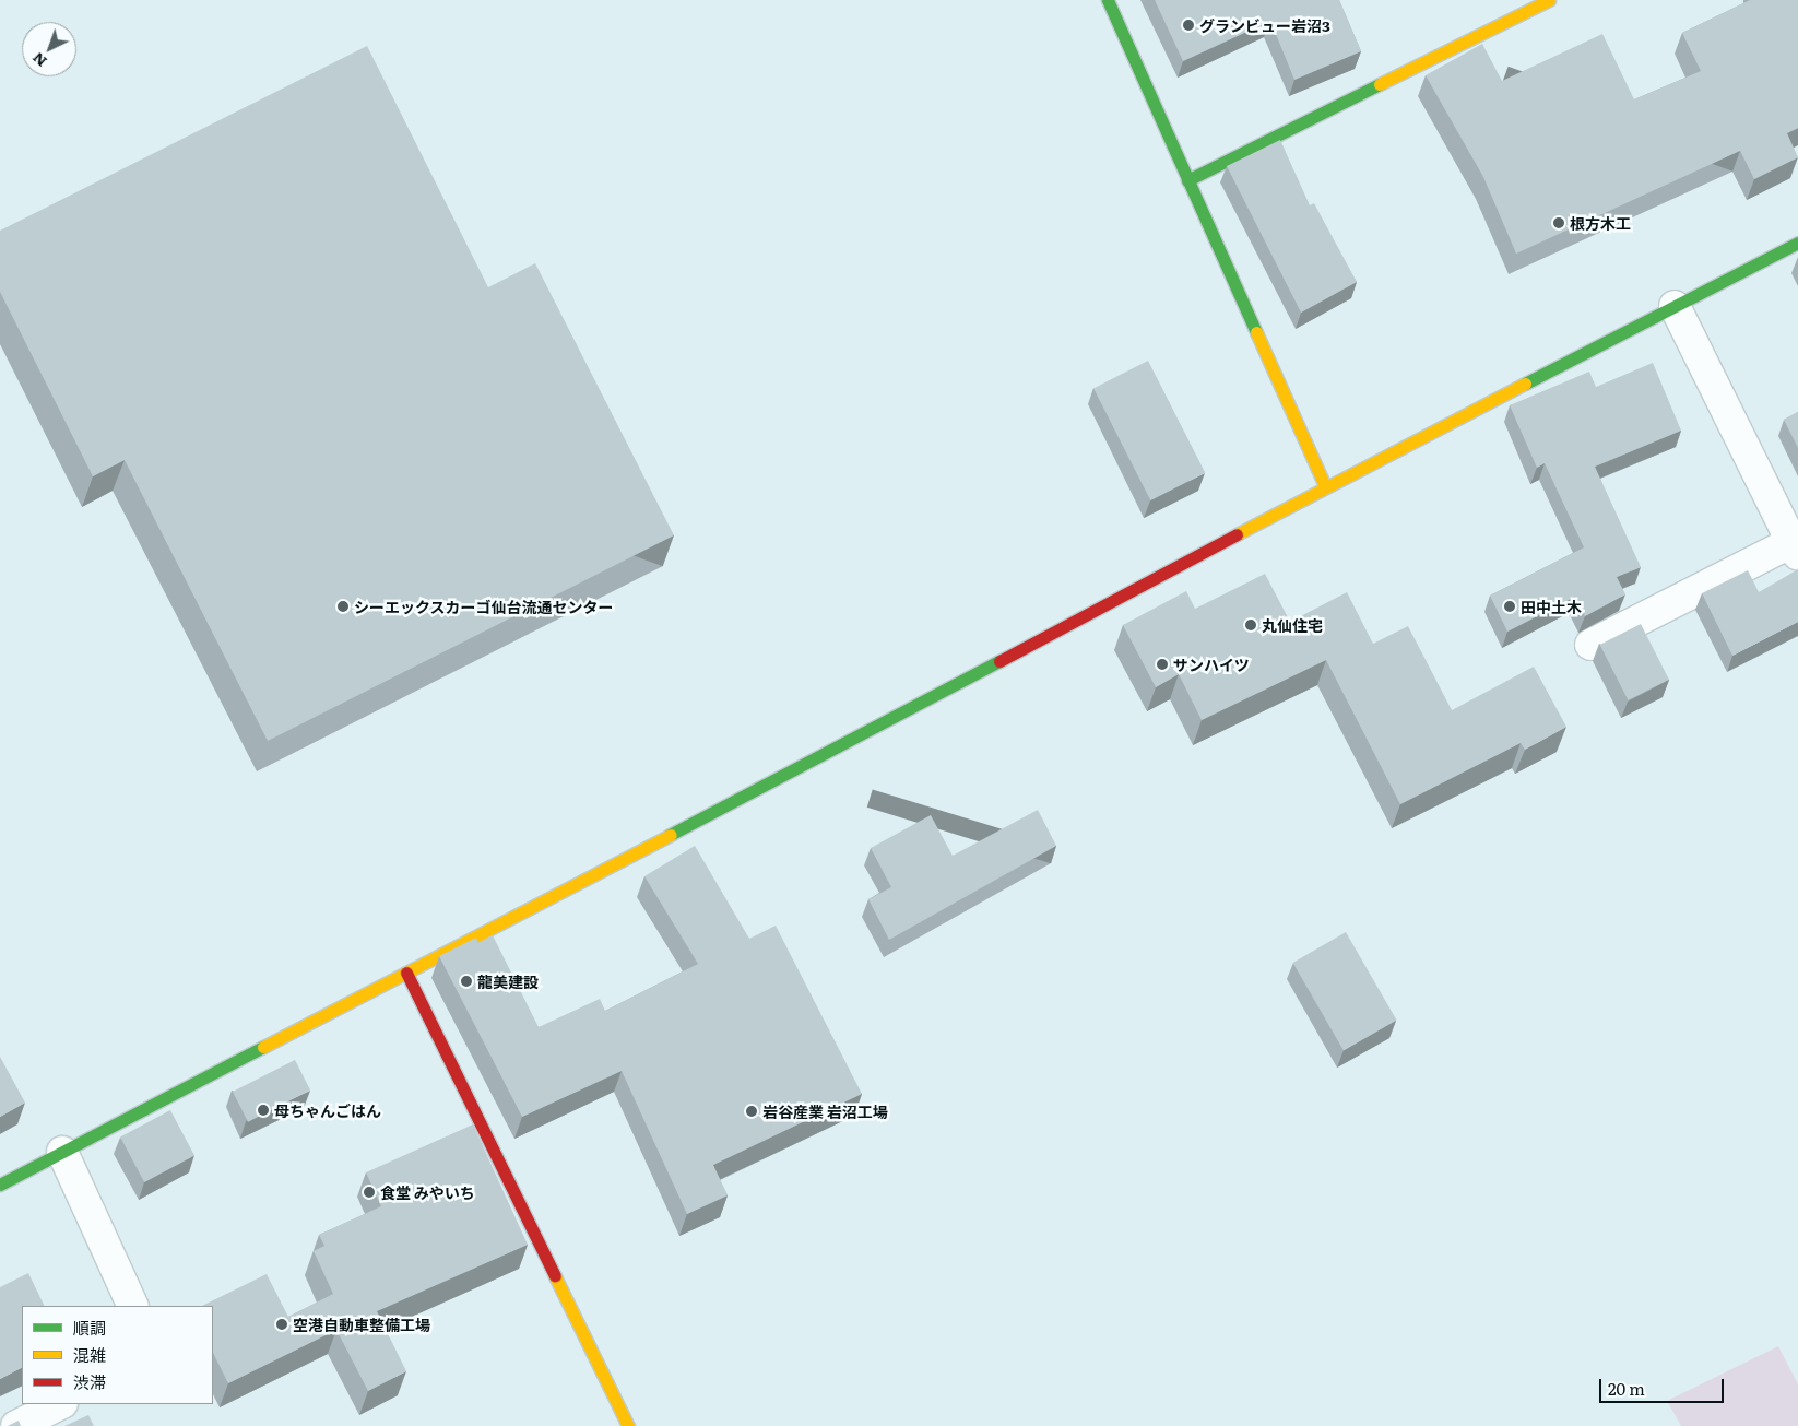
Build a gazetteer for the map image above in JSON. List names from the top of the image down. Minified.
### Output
{"places":["グランビュー岩沼3","根方木工","シーエックスカーゴ仙台流通センター","田中土木","丸仙住宅","サンハイツ","龍美建設","母ちゃんごはん","岩谷産業 岩沼工場","食堂 みやいち","空港自動車整備工場"],"legend":["順調","混雑","渋滞"],"scale_bar":"20 m","north":"bottom left"}
